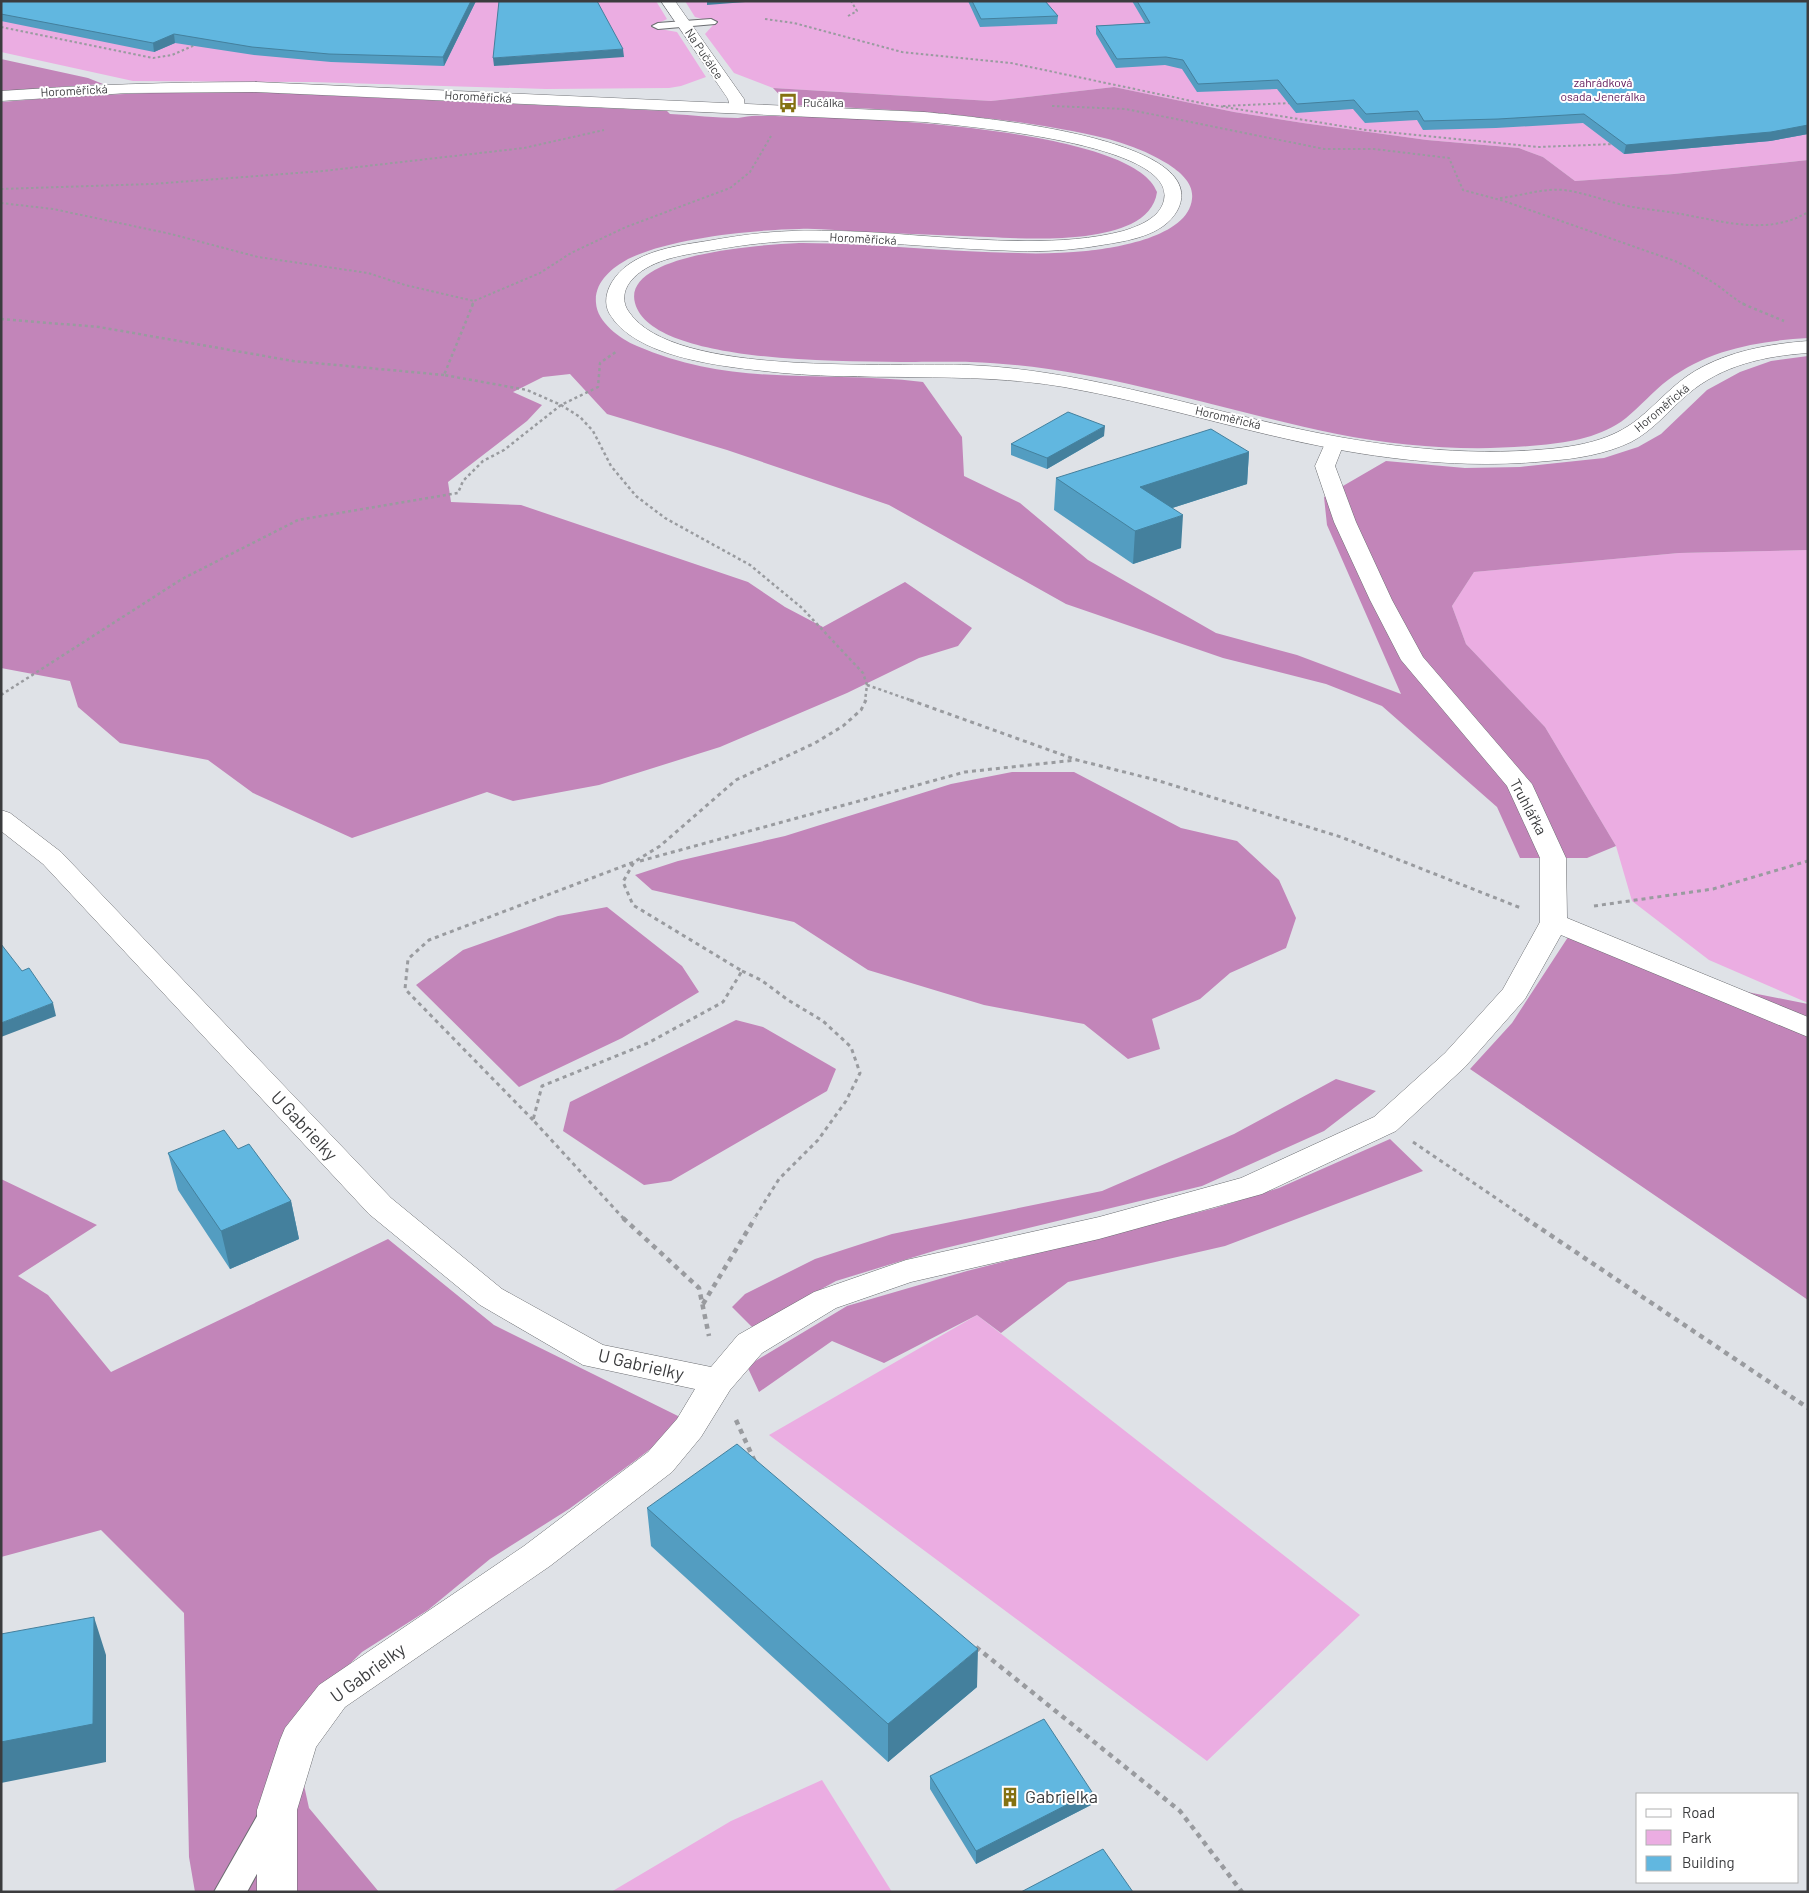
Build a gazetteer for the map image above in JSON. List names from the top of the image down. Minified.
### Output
{"streets":{"main road":["Na Pučálce","Horoměřická","Truhlářka","U Gabrielky"]},"crossings":[["Na Pučálce","Horoměřická"],["Horoměřická","Truhlářka"]],"parks":["zahrádková osada Jenerálka"],"places":{"bus stop":["Pučálka"],"building":["Gabrielka"]},"legend":["Road","Park","Building"]}
